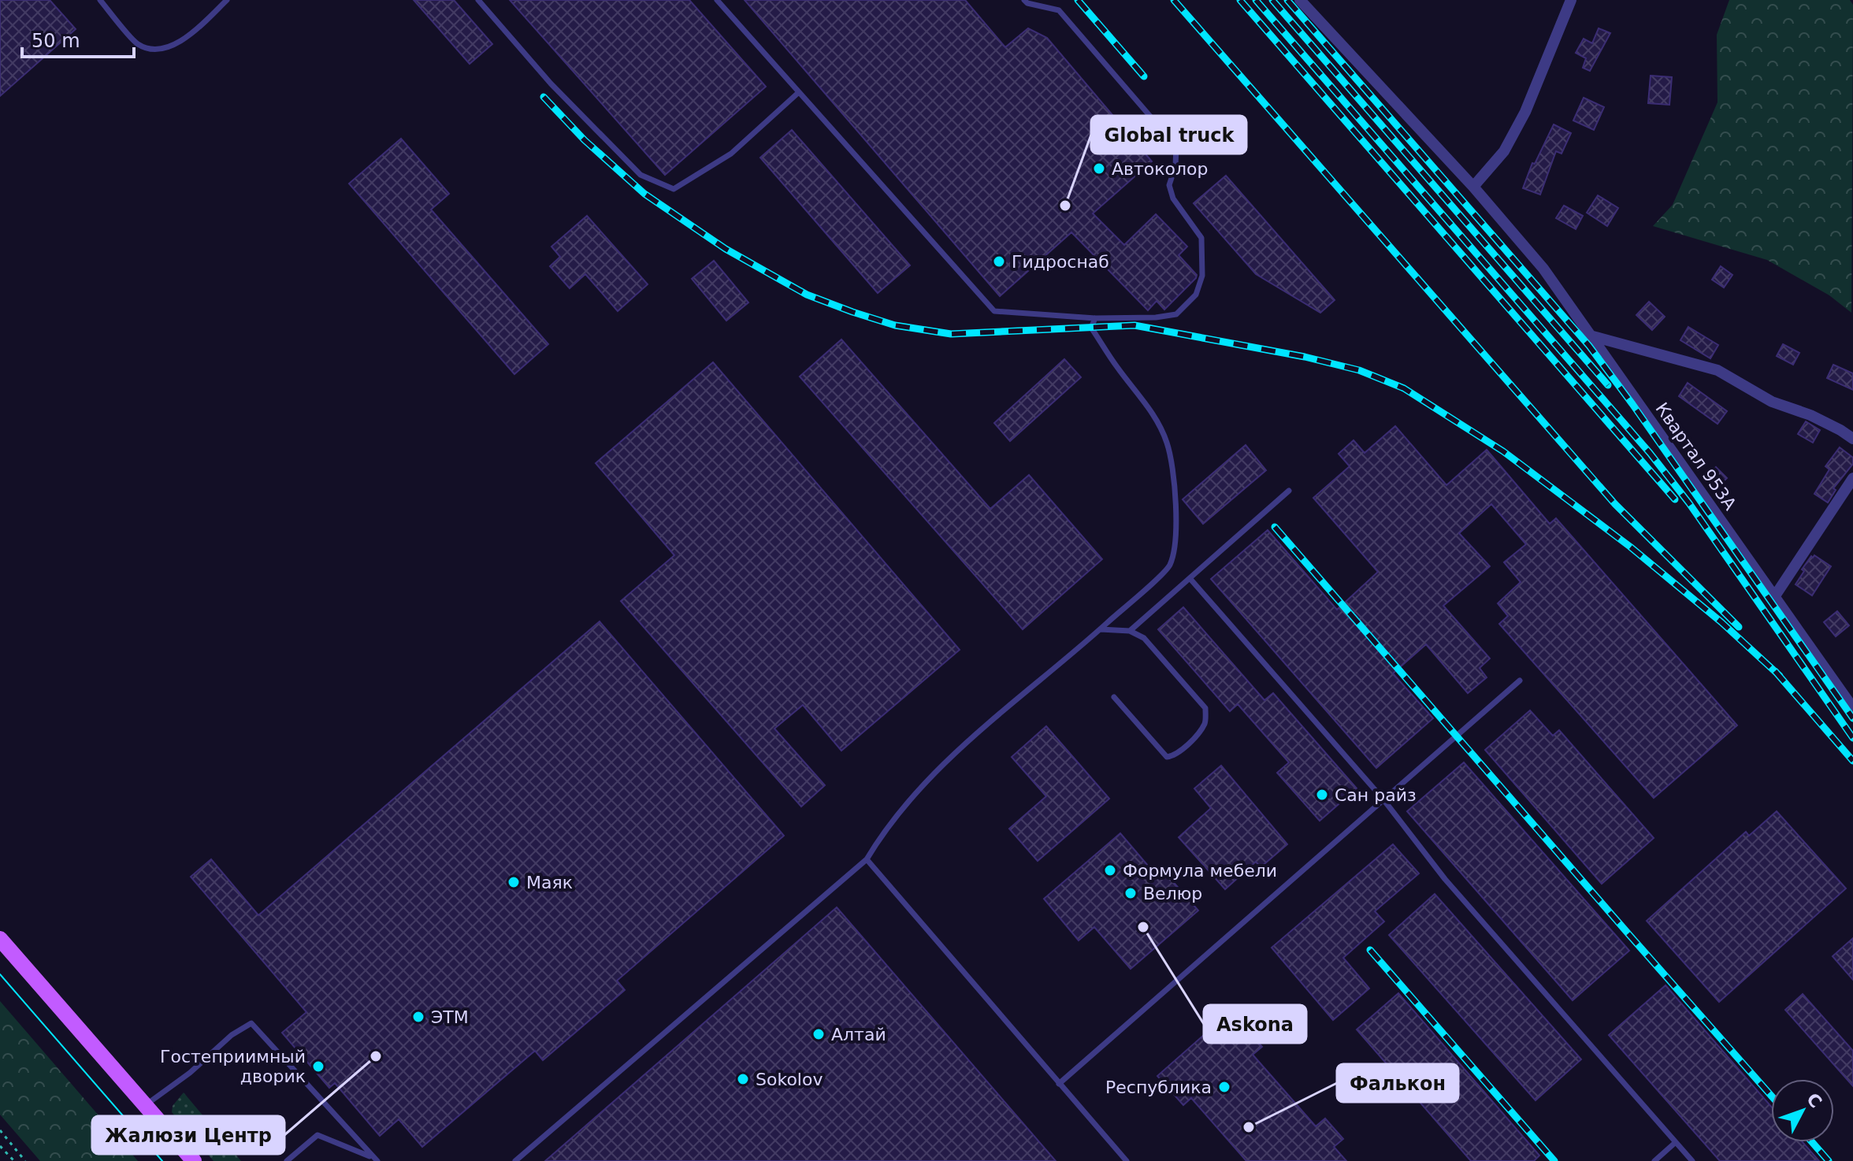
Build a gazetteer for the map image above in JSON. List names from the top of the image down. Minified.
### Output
{"streets":{"street":["Квартал 953А"]},"places":["Автоколор","Global truck","Гидроснаб","Сан райз","Формула мебели","Маяк","Велюр","Askona","ЭТМ","Алтай","Жалюзи Центр","Гостеприимный дворик","Sokolov","Республика","Фалькон"],"scale_bar":"50 m","north":"top right"}
